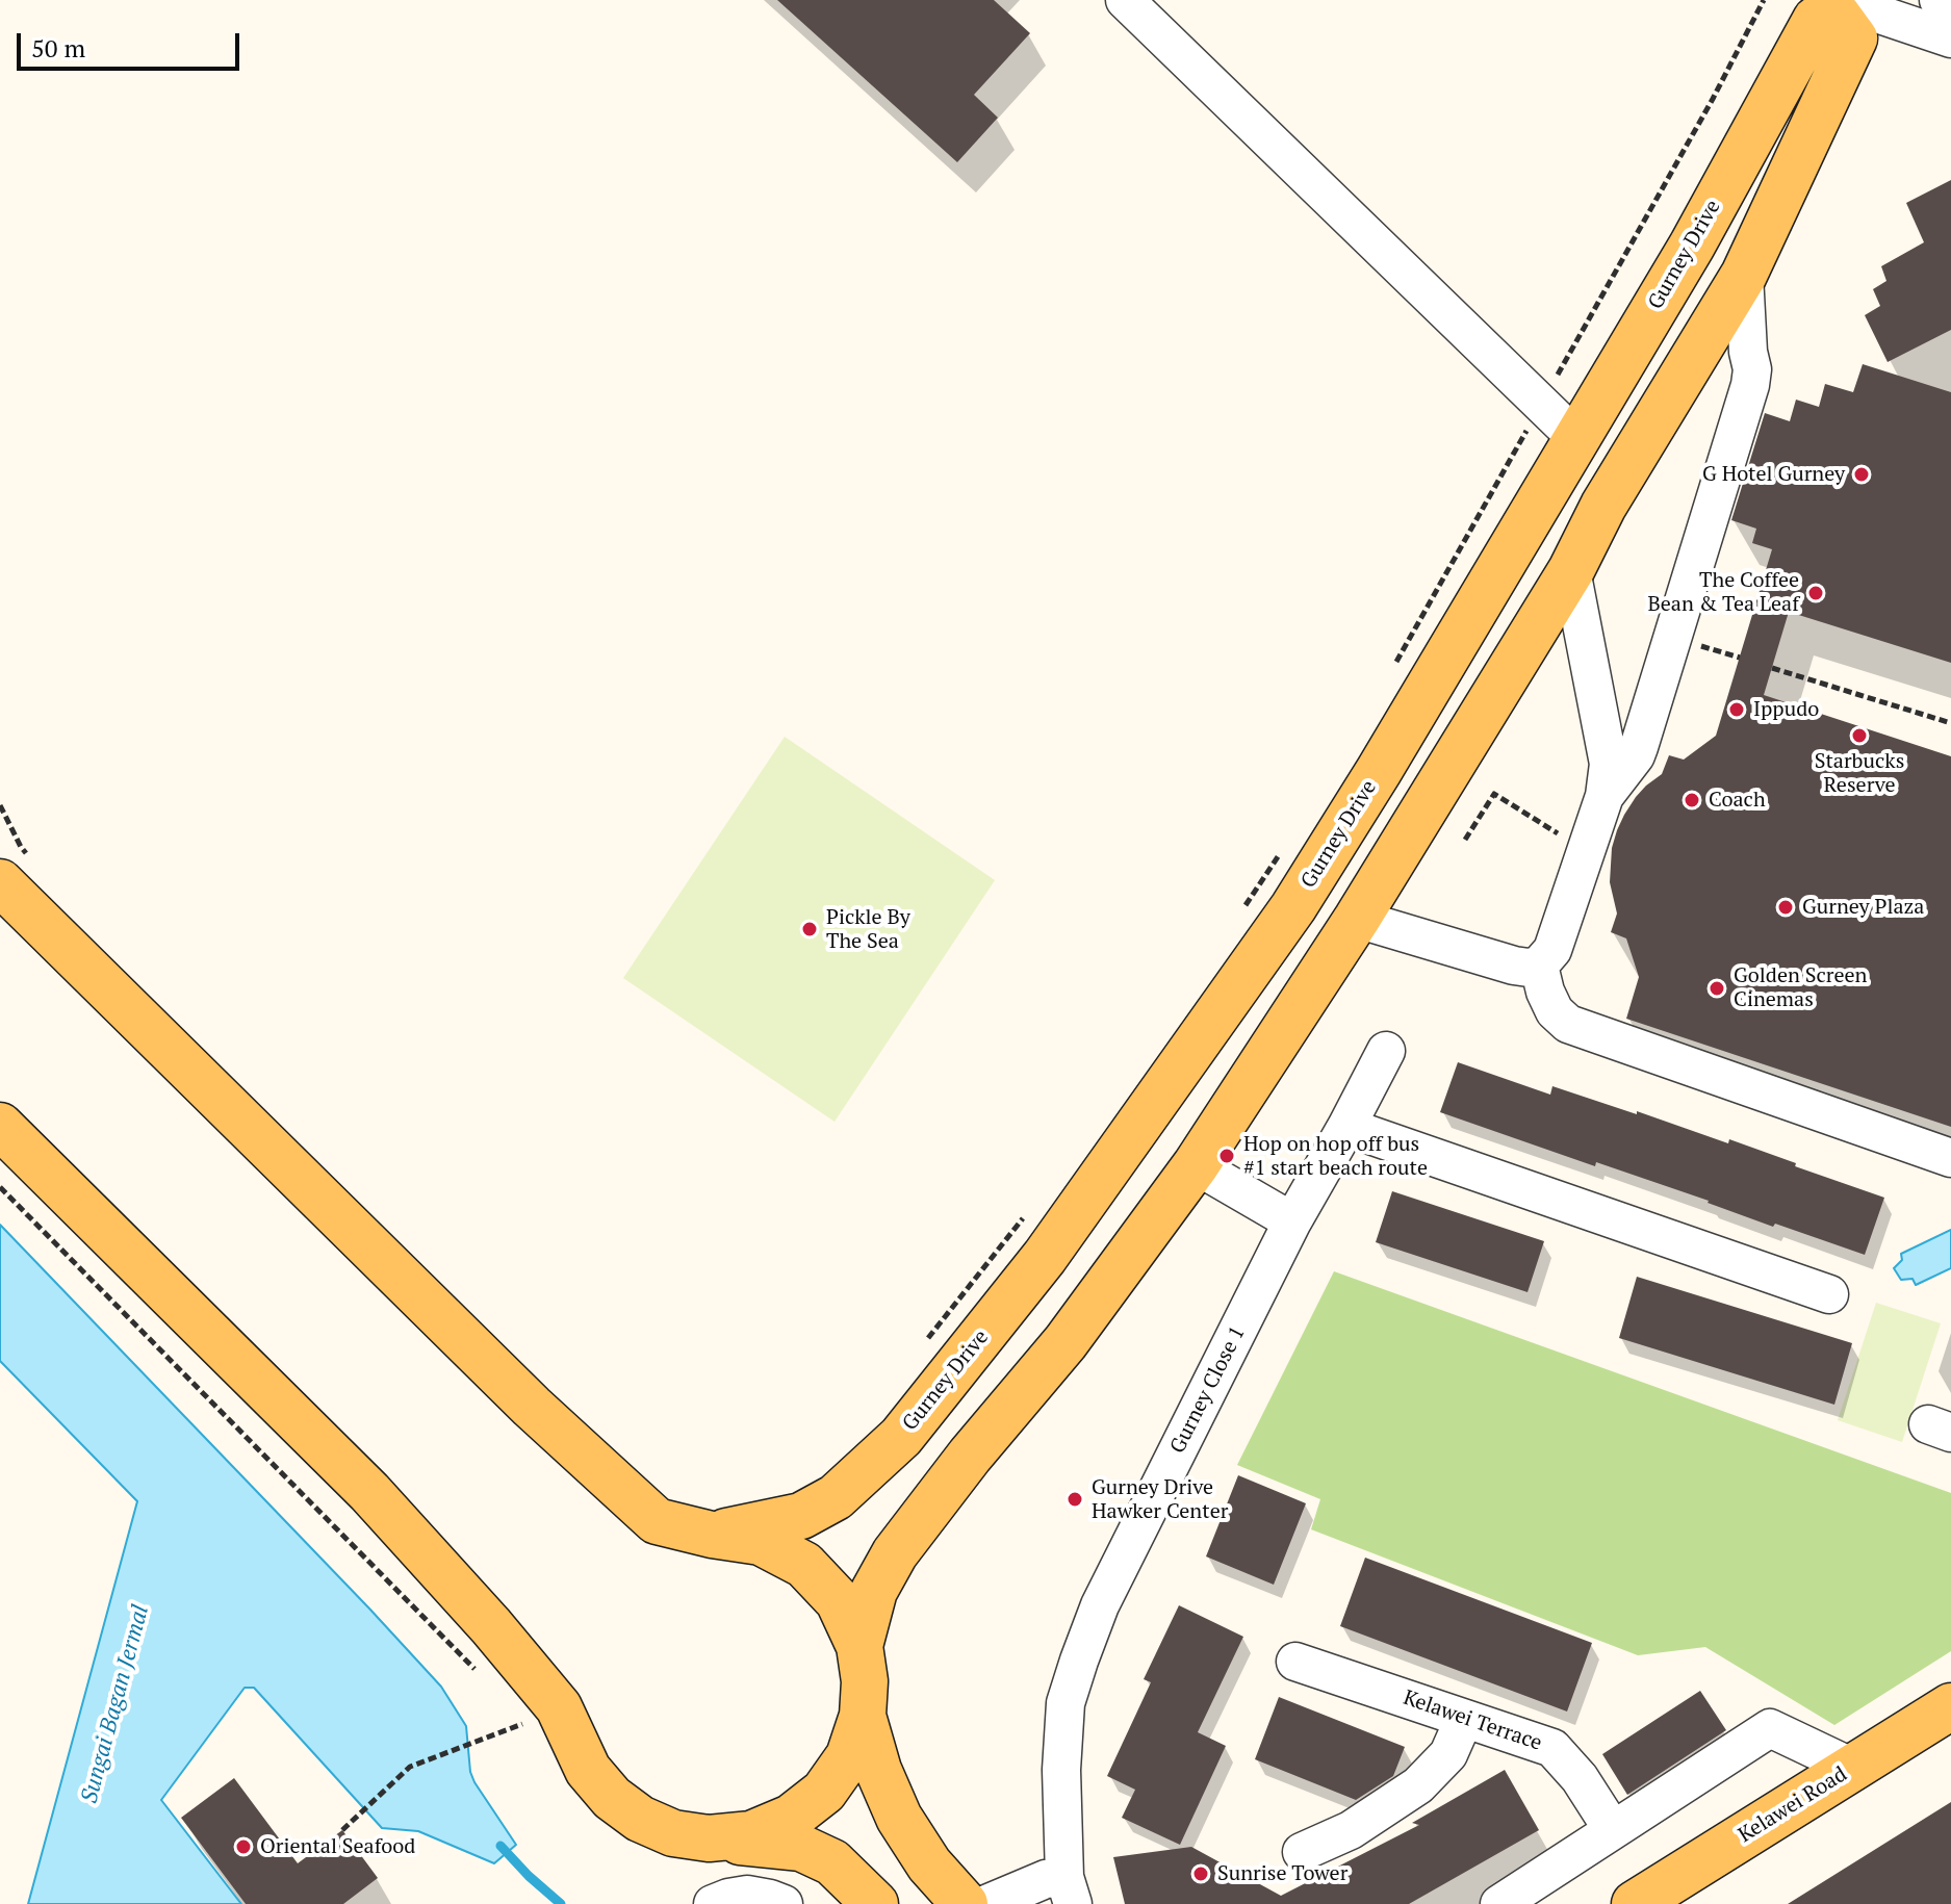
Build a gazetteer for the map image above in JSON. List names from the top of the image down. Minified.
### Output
{"streets":{"main road":["Gurney Drive","Kelawei Road"],"street":["Gurney Close 1","Kelawei Terrace"]},"water":["Sungai Bagan Jermal"],"places":["G Hotel Gurney","The Coffee Bean & Tea Leaf","Ippudo","Starbucks Reserve","Coach","Gurney Plaza","Pickle By The Sea","Golden Screen Cinemas","Hop on hop off bus #1 start beach route","Gurney Drive Hawker Center","Oriental Seafood","Sunrise Tower"],"scale_bar":"50 m"}
